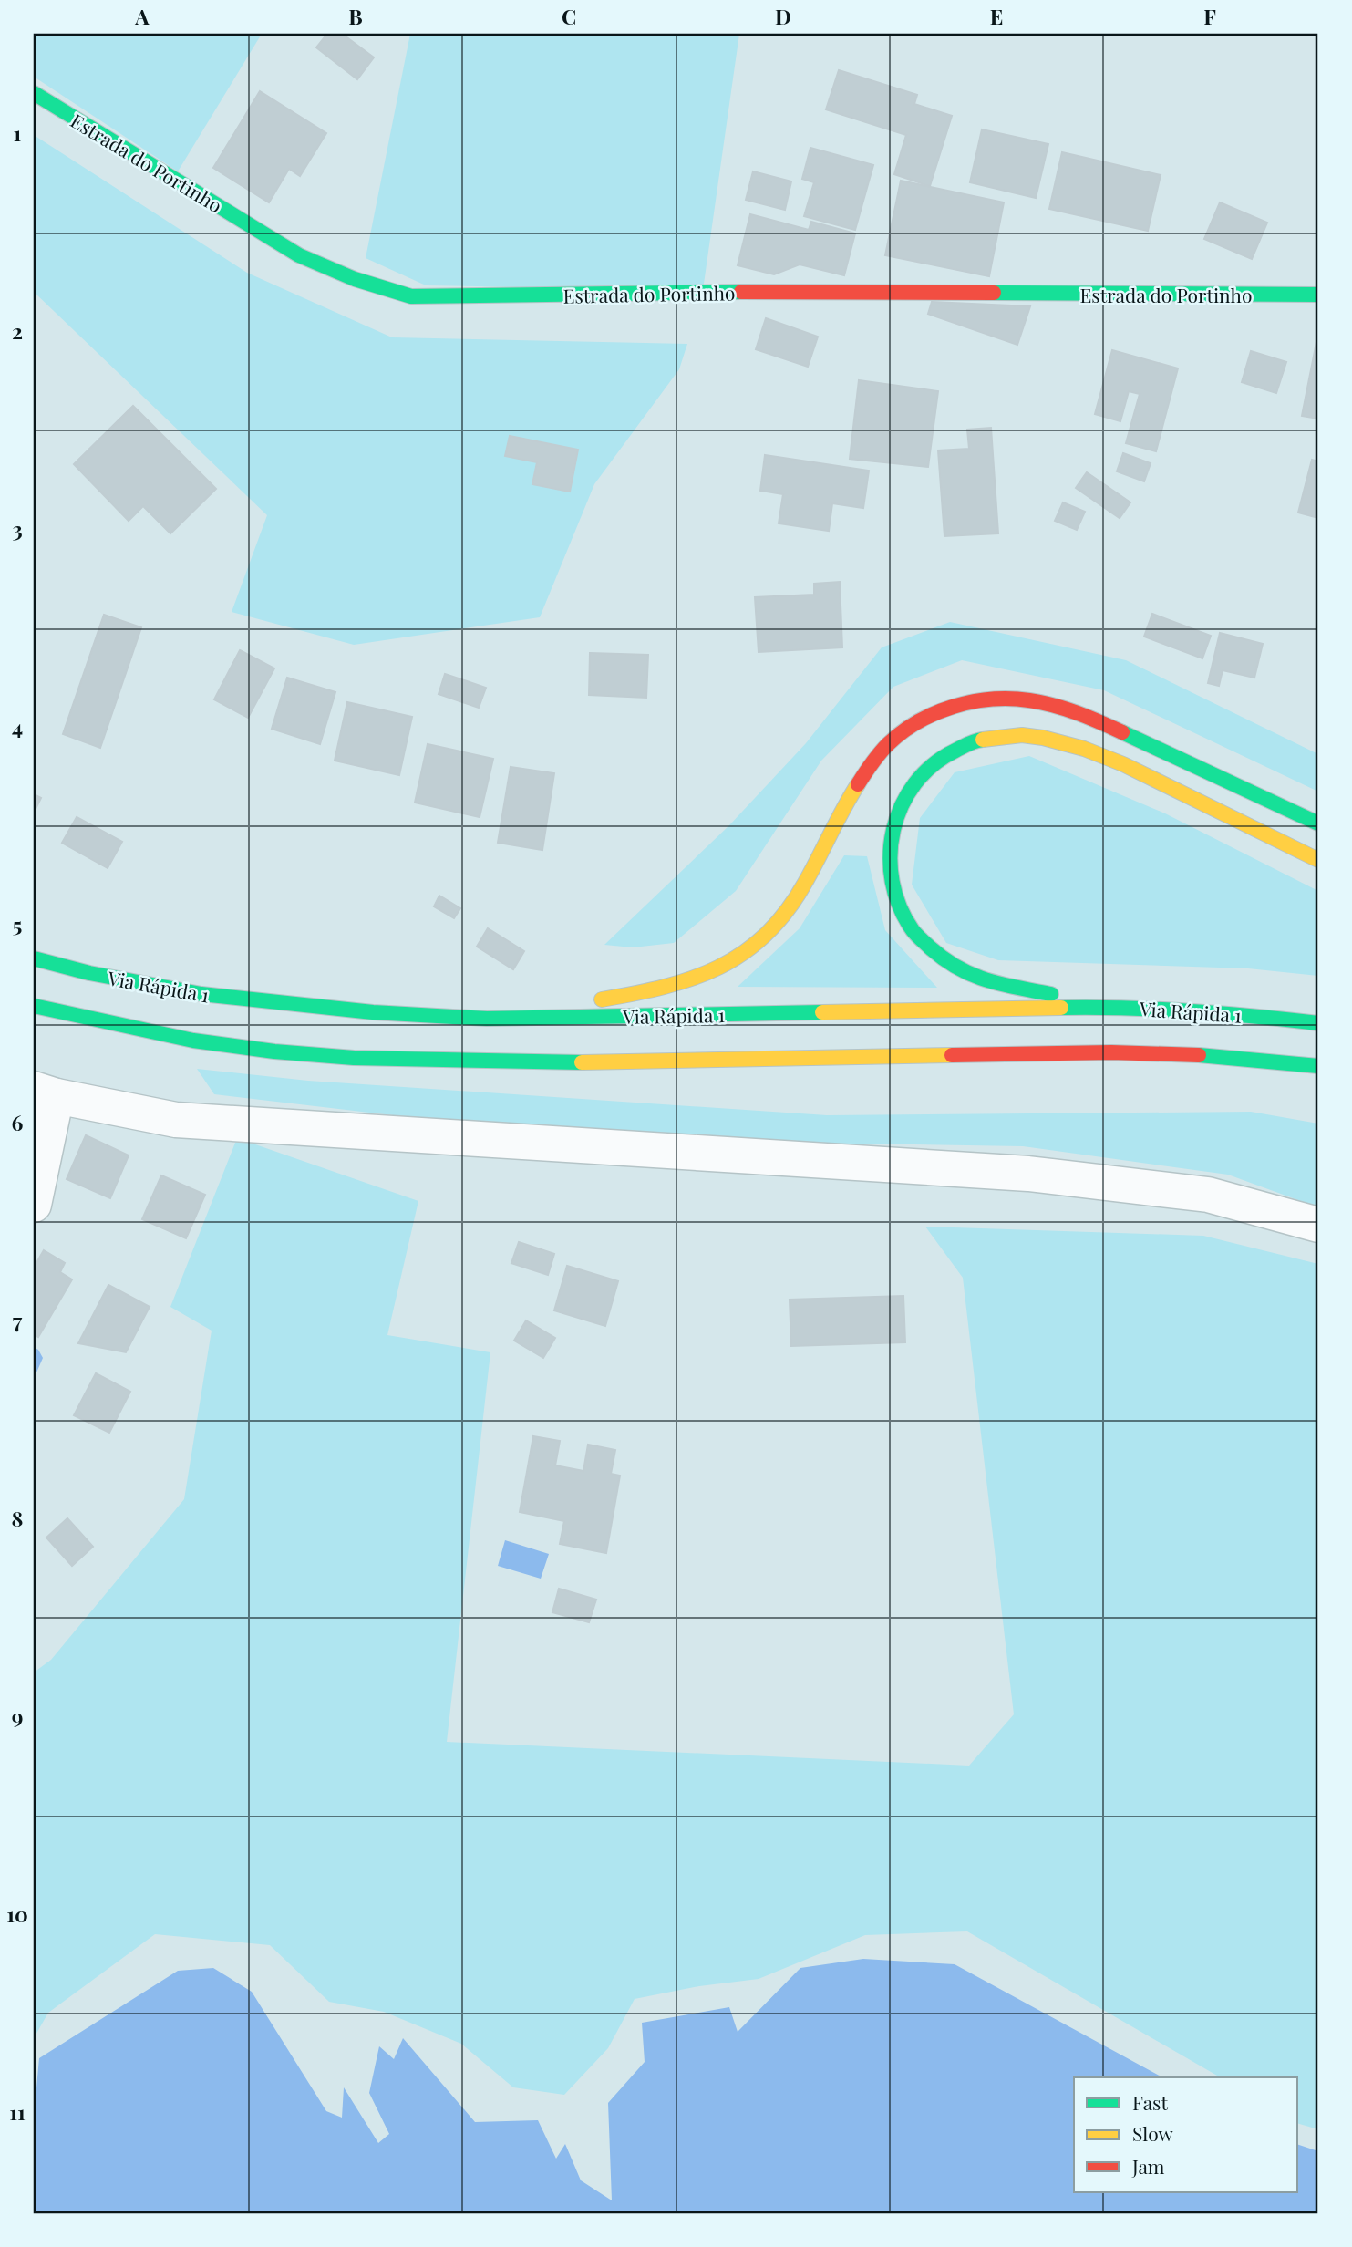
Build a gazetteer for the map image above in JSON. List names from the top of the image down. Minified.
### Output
{"streets":{"main road":["Estrada do Portinho","Via Rápida 1"]},"legend":["Fast","Slow","Jam"],"grid":{"columns":["A","B","C","D","E","F"],"rows":["1","2","3","4","5","6","7","8","9","10","11"]}}
